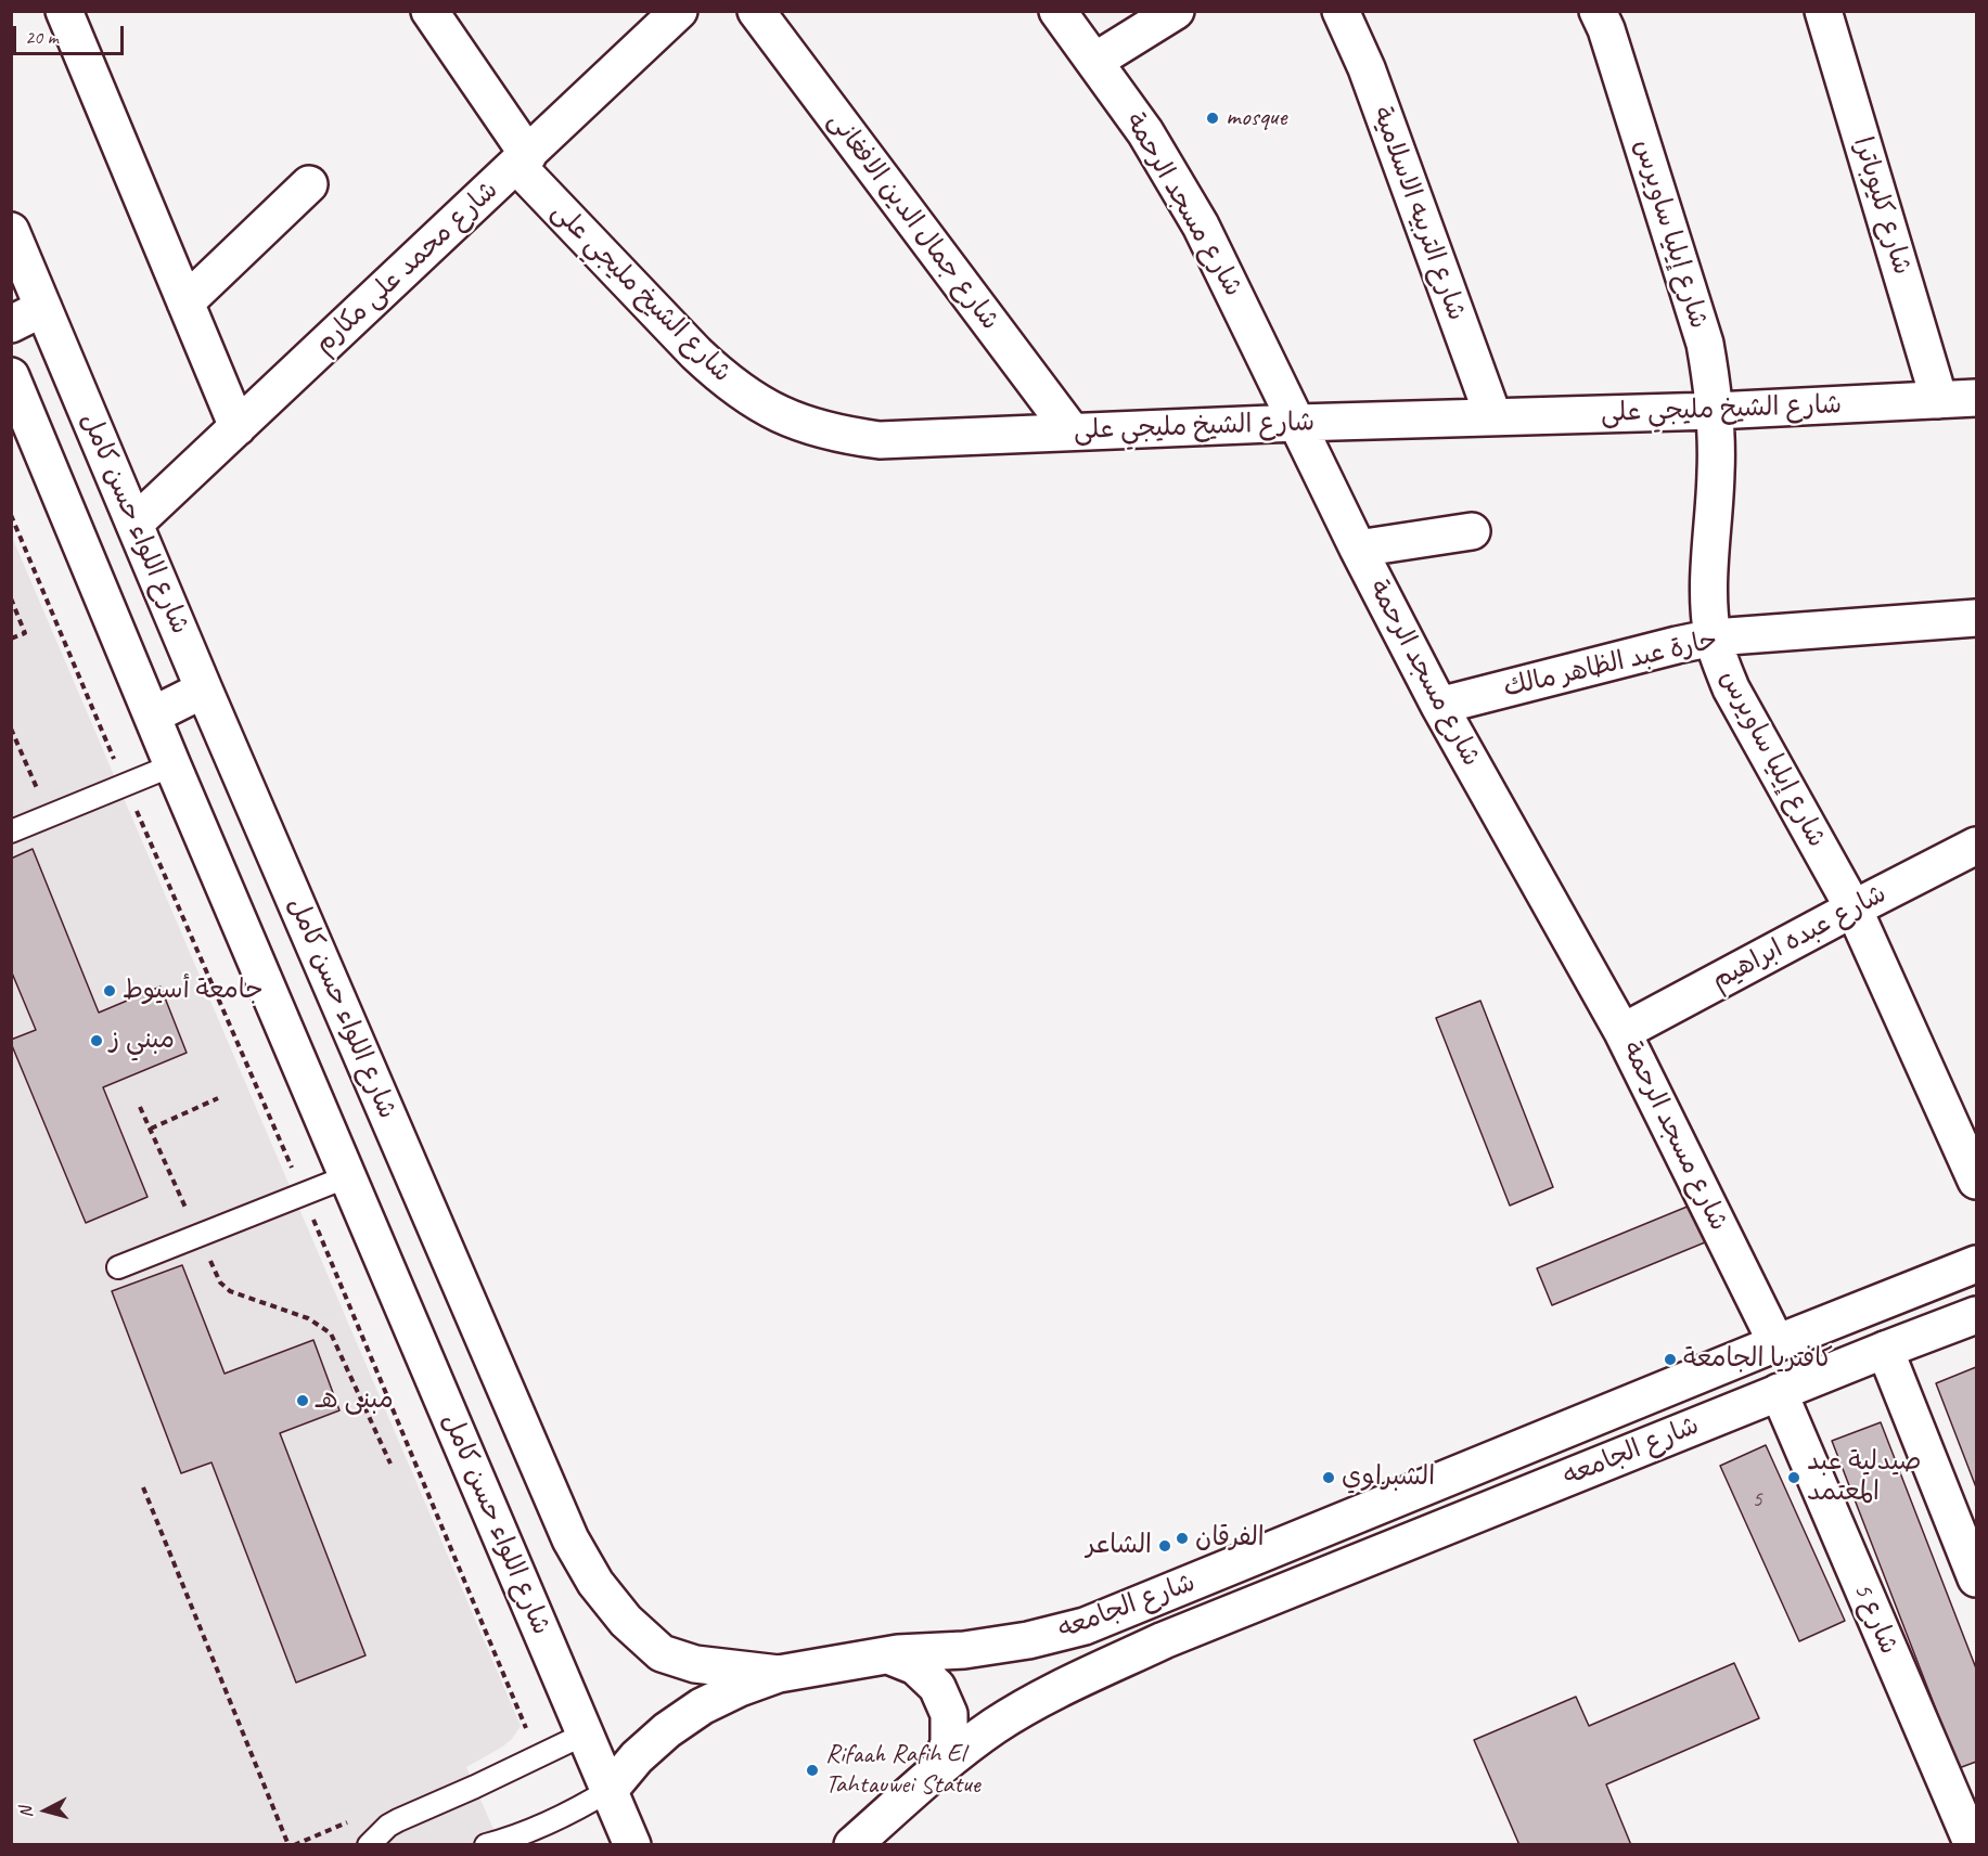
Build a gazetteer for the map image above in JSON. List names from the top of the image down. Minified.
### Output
{"streets":{"street":["شارع مسجد الرحمة","شارع كليوباترا","شارع التربيه الاسلامية","شارع جمال الدين الافغانى","شارع إيليا ساويرس","شارع محمد على مكارم","شارع الشيخ مليجي على","شارع اللواء حسن كامل","حارة عبد الظاهر مالك","شارع عبده ابراهيم","شارع الجامعه","شارع 5"]},"crossings":[["شارع مسجد الرحمة","شارع الشيخ مليجي على"],["شارع مسجد الرحمة","حارة عبد الظاهر مالك"],["شارع مسجد الرحمة","شارع عبده ابراهيم"],["شارع مسجد الرحمة","شارع الجامعه"],["شارع كليوباترا","شارع الشيخ مليجي على"],["شارع التربيه الاسلامية","شارع الشيخ مليجي على"],["شارع جمال الدين الافغانى","شارع الشيخ مليجي على"],["شارع إيليا ساويرس","شارع الشيخ مليجي على"],["شارع إيليا ساويرس","حارة عبد الظاهر مالك"],["شارع إيليا ساويرس","شارع عبده ابراهيم"],["شارع محمد على مكارم","شارع الشيخ مليجي على"],["شارع محمد على مكارم","شارع اللواء حسن كامل"],["شارع اللواء حسن كامل","شارع الجامعه"],["شارع الجامعه","شارع 5"]],"places":["mosque","جامعة أسيوط","مبني ز","كافتريا الجامعة","مبنى هـ","الشبراوي","صيدلية عبد المعتمد","الفرقان","الشاعر","Rifaah Rafih El Tahtauwei Statue"],"house_numbers":["5"],"scale_bar":"20 m","north":"left"}
